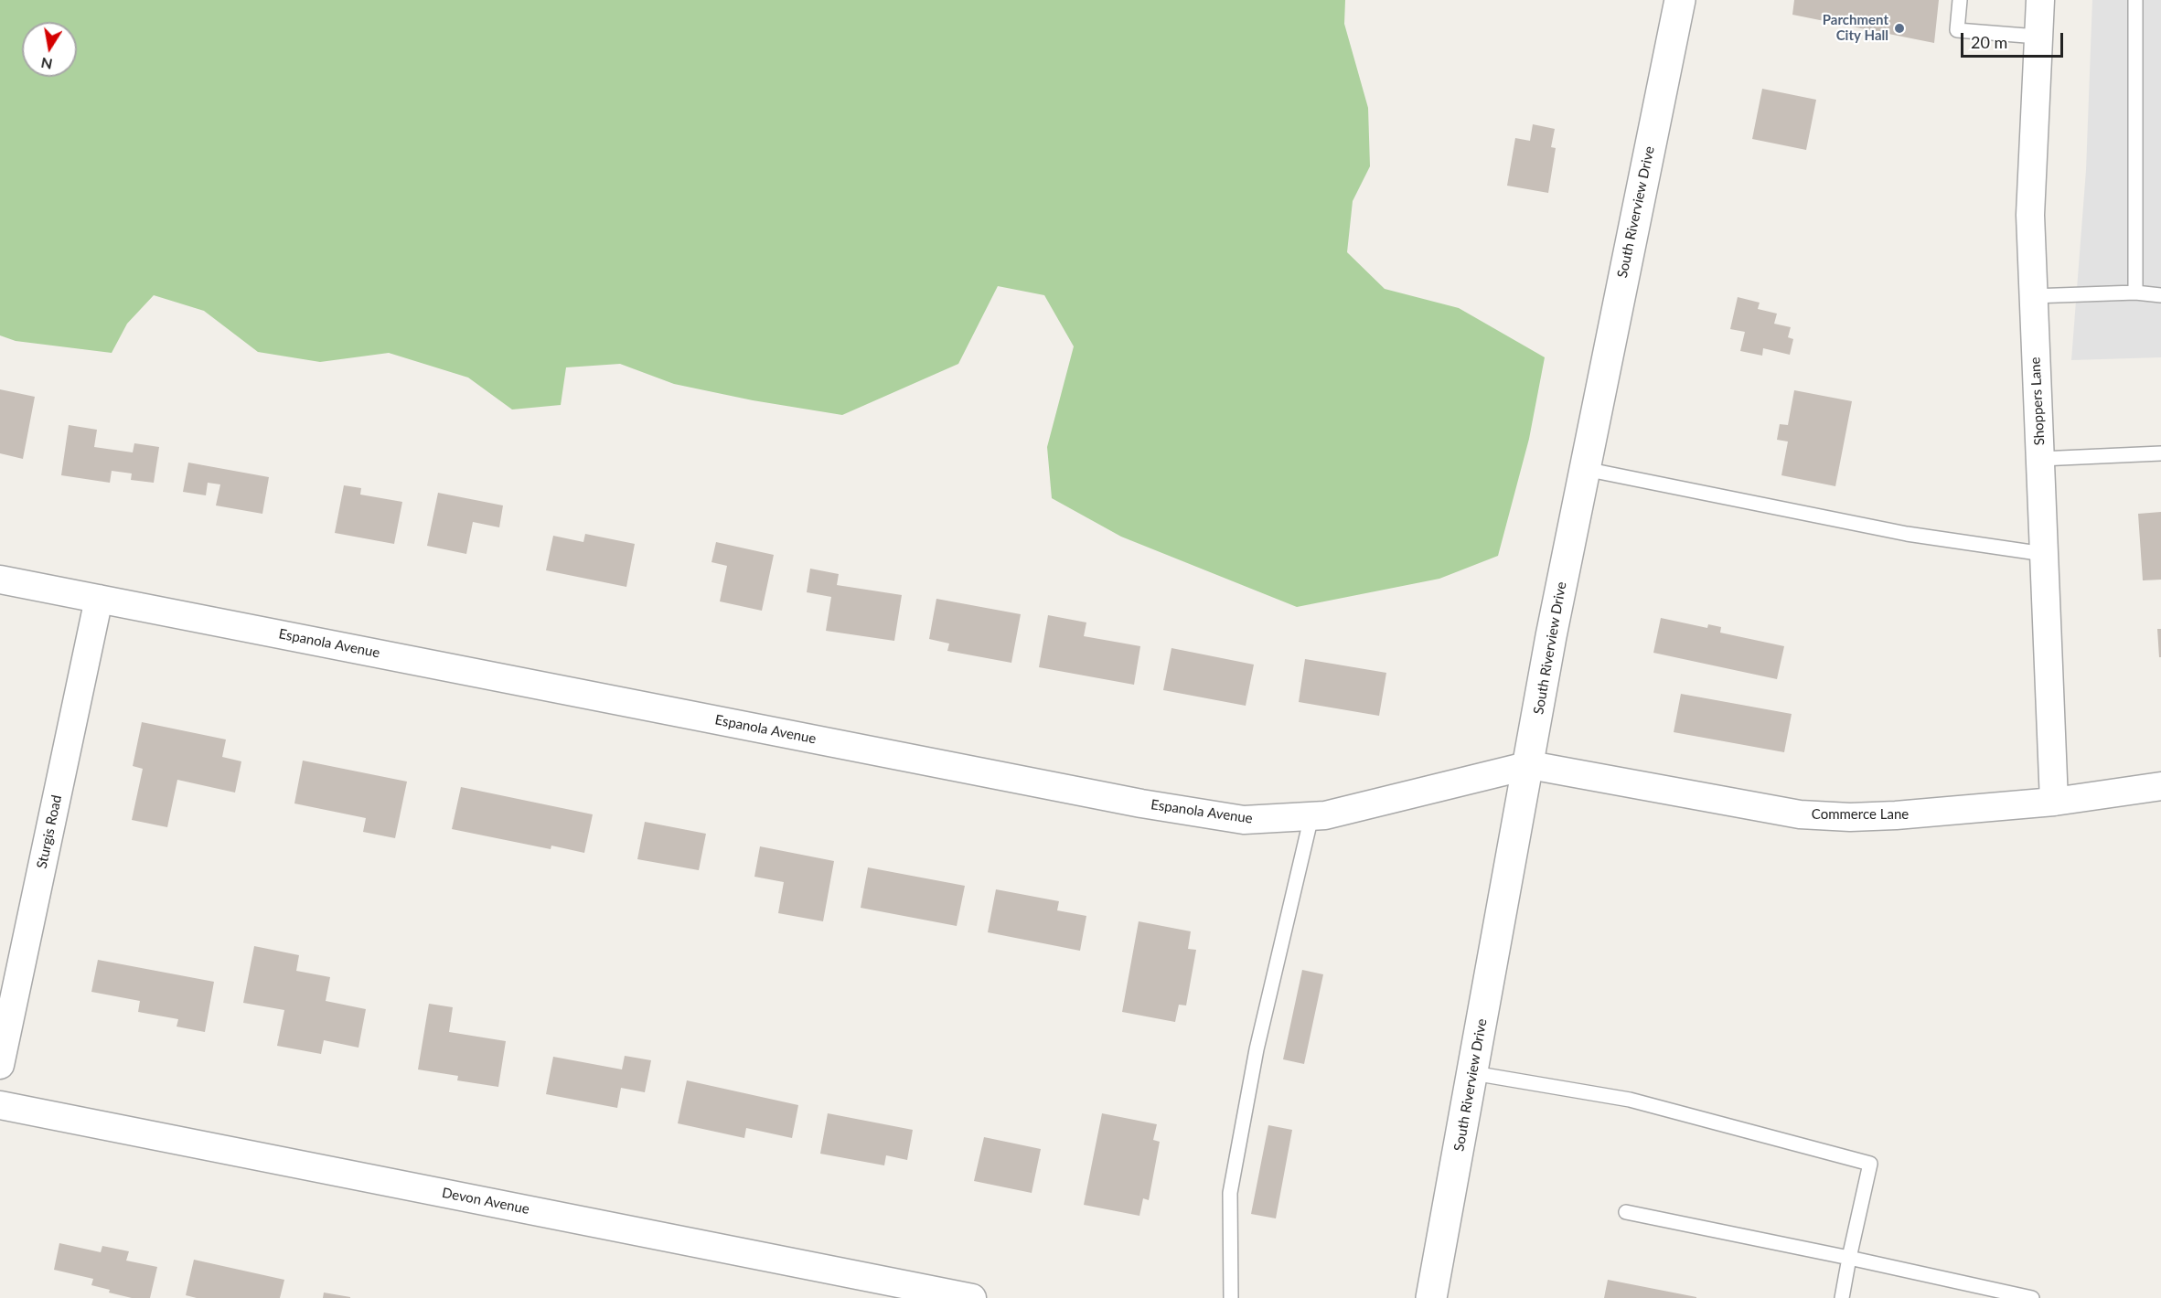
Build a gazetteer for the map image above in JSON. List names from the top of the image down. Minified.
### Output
{"streets":{"street":["South Riverview Drive","Shoppers Lane","Espanola Avenue","Commerce Lane","Sturgis Road","Devon Avenue"]},"crossings":[["South Riverview Drive","Espanola Avenue"],["South Riverview Drive","Commerce Lane"],["Shoppers Lane","Commerce Lane"],["Espanola Avenue","Commerce Lane"],["Espanola Avenue","Sturgis Road"]],"places":["Parchment City Hall"],"scale_bar":"20 m","north":"bottom"}
